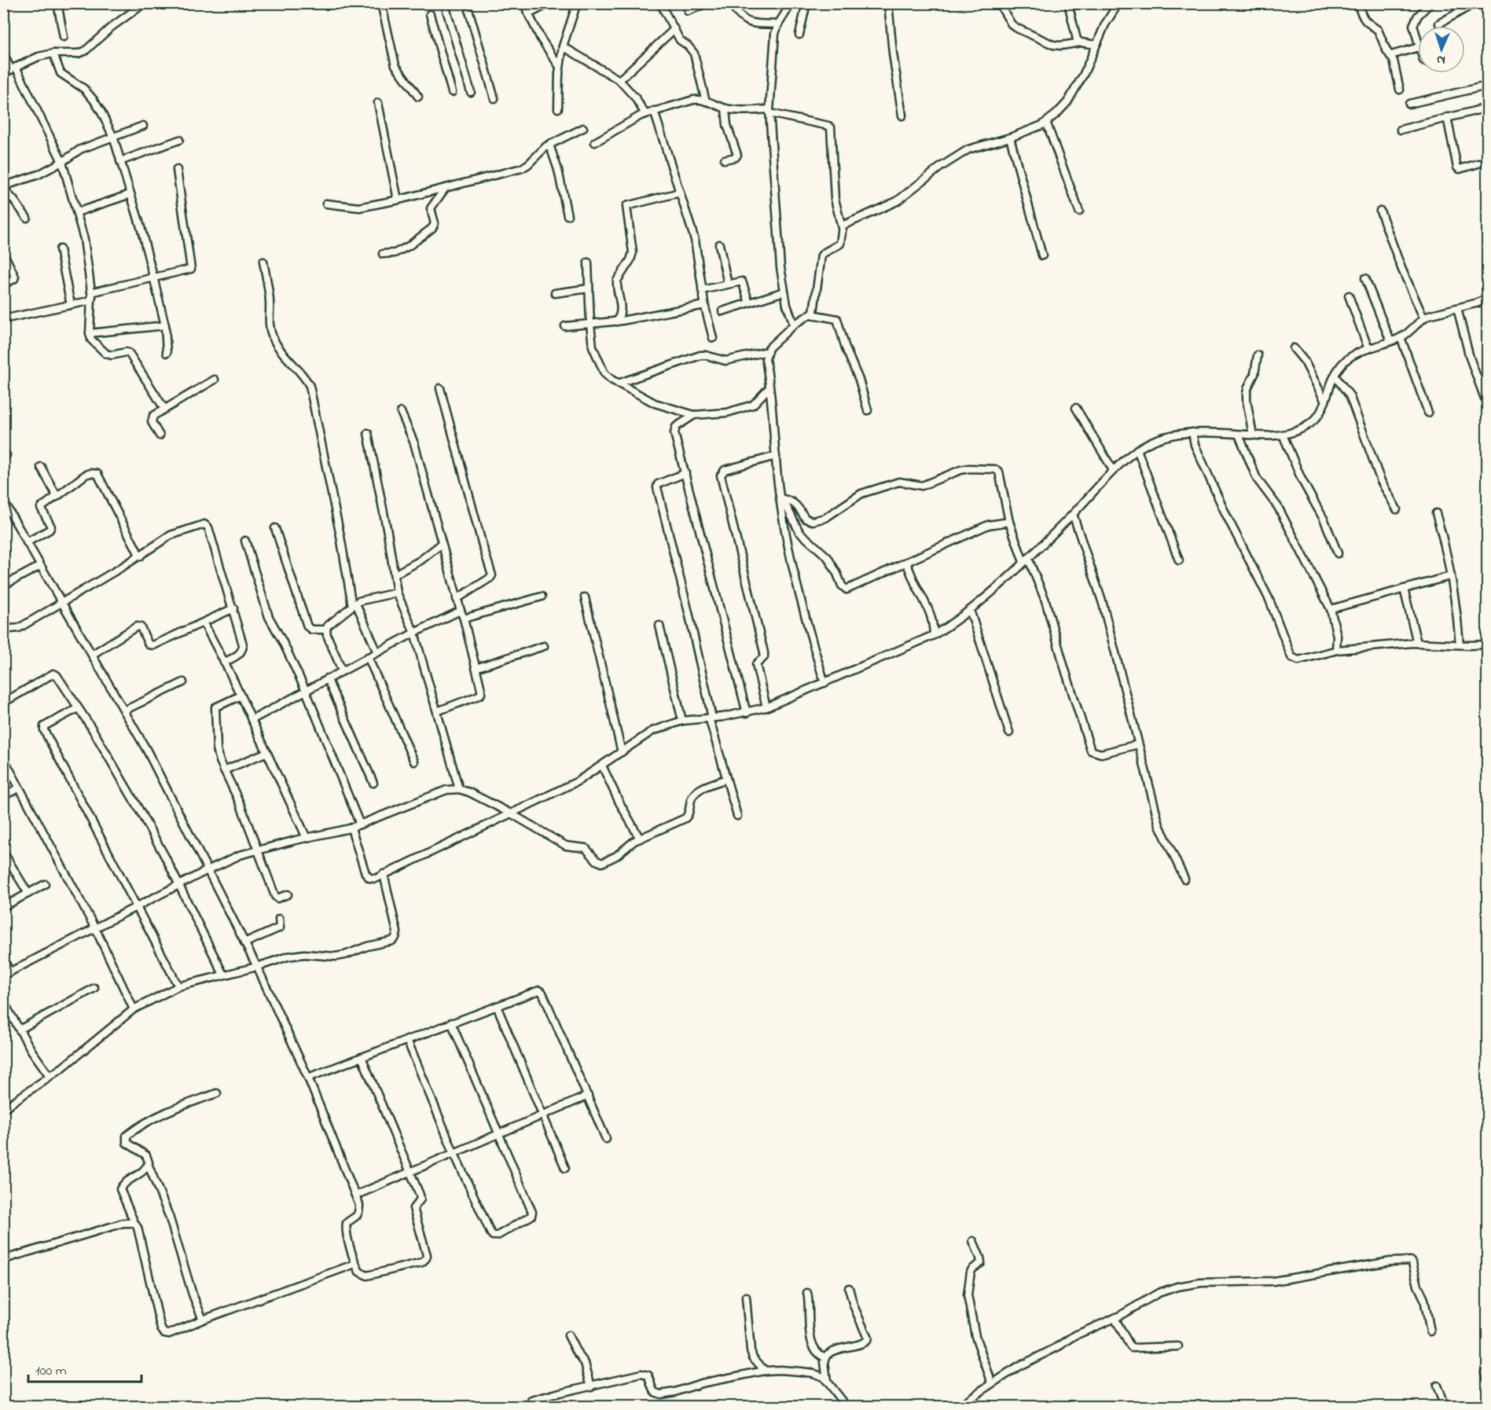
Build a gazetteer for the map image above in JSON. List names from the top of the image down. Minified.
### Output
{"scale_bar":"100 m","north":"bottom"}
